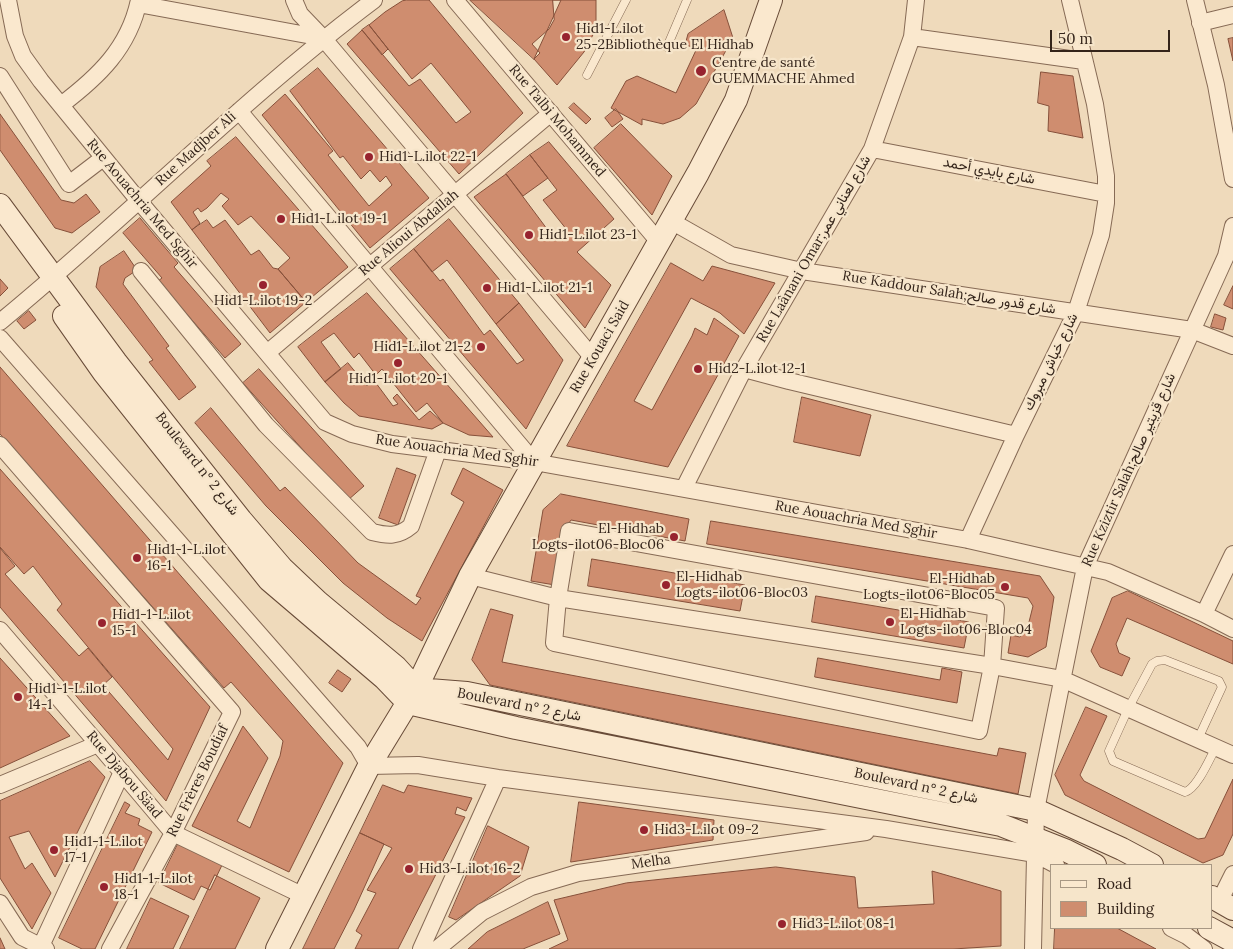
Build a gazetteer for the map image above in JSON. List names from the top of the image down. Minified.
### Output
{"streets":{"main road":["Rue Kouaci Said","Boulevard n° شارع 2"],"street":["Rue Talbi Mohammed","Rue Madjber Ali","شارع بايدي أحمد","Rue Aouachria Med Sghir","Rue Alioui Abdallah","Rue Laânani Omar;شارع لعناني عمر","Rue Kaddour Salah;شارع قدور صالح","شارع خباش مبروك","Rue Kziztir Salah;شارع قزيتير صالح","Rue Djabou Säad","Rue Frères Boudiaf","Melha"]},"crossings":[["Rue Talbi Mohammed","Rue Alioui Abdallah"],["Rue Talbi Mohammed","Rue Kouaci Said"],["Rue Madjber Ali","Rue Aouachria Med Sghir"],["Rue Madjber Ali","Boulevard n° شارع 2"],["شارع بايدي أحمد","Rue Laânani Omar;شارع لعناني عمر"],["شارع بايدي أحمد","شارع خباش مبروك"],["Rue Aouachria Med Sghir","Rue Alioui Abdallah"],["Rue Aouachria Med Sghir","Rue Laânani Omar;شارع لعناني عمر"],["Rue Aouachria Med Sghir","Rue Kouaci Said"],["Rue Aouachria Med Sghir","شارع خباش مبروك"],["Rue Aouachria Med Sghir","Rue Kziztir Salah;شارع قزيتير صالح"],["Rue Laânani Omar;شارع لعناني عمر","Rue Kaddour Salah;شارع قدور صالح"],["Rue Kaddour Salah;شارع قدور صالح","Rue Kouaci Said"],["Rue Kaddour Salah;شارع قدور صالح","شارع خباش مبروك"],["Rue Kaddour Salah;شارع قدور صالح","Rue Kziztir Salah;شارع قزيتير صالح"],["Rue Kouaci Said","Boulevard n° شارع 2"],["Rue Kouaci Said","Rue Djabou Säad"],["Boulevard n° شارع 2","Rue Kziztir Salah;شارع قزيتير صالح"],["Rue Djabou Säad","Rue Frères Boudiaf"]],"places":["Hid1-L.ilot 25-2Bibliothèque El Hidhab","Centre de santé GUEMMACHE Ahmed","Hid1-L.ilot 22-1","Hid1-L.ilot 19-1","Hid1-L.ilot 23-1","Hid1-L.ilot 19-2","Hid1-L.ilot 21-1","Hid1-L.ilot 21-2","Hid1-L.ilot 20-1","Hid2-L.ilot 12-1","El-Hidhab Logts-ilot06-Bloc06","Hid1-1-L.ilot 16-1","El-Hidhab Logts-ilot06-Bloc03","El-Hidhab Logts-ilot06-Bloc05","El-Hidhab Logts-ilot06-Bloc04","Hid1-1-L.ilot 15-1","Hid1-1-L.ilot 14-1","Hid3-L.ilot 09-2","Hid1-1-L.ilot 17-1","Hid3-L.ilot 16-2","Hid1-1-L.ilot 18-1","Hid3-L.ilot 08-1"],"legend":["Road","Building"],"scale_bar":"50 m"}
